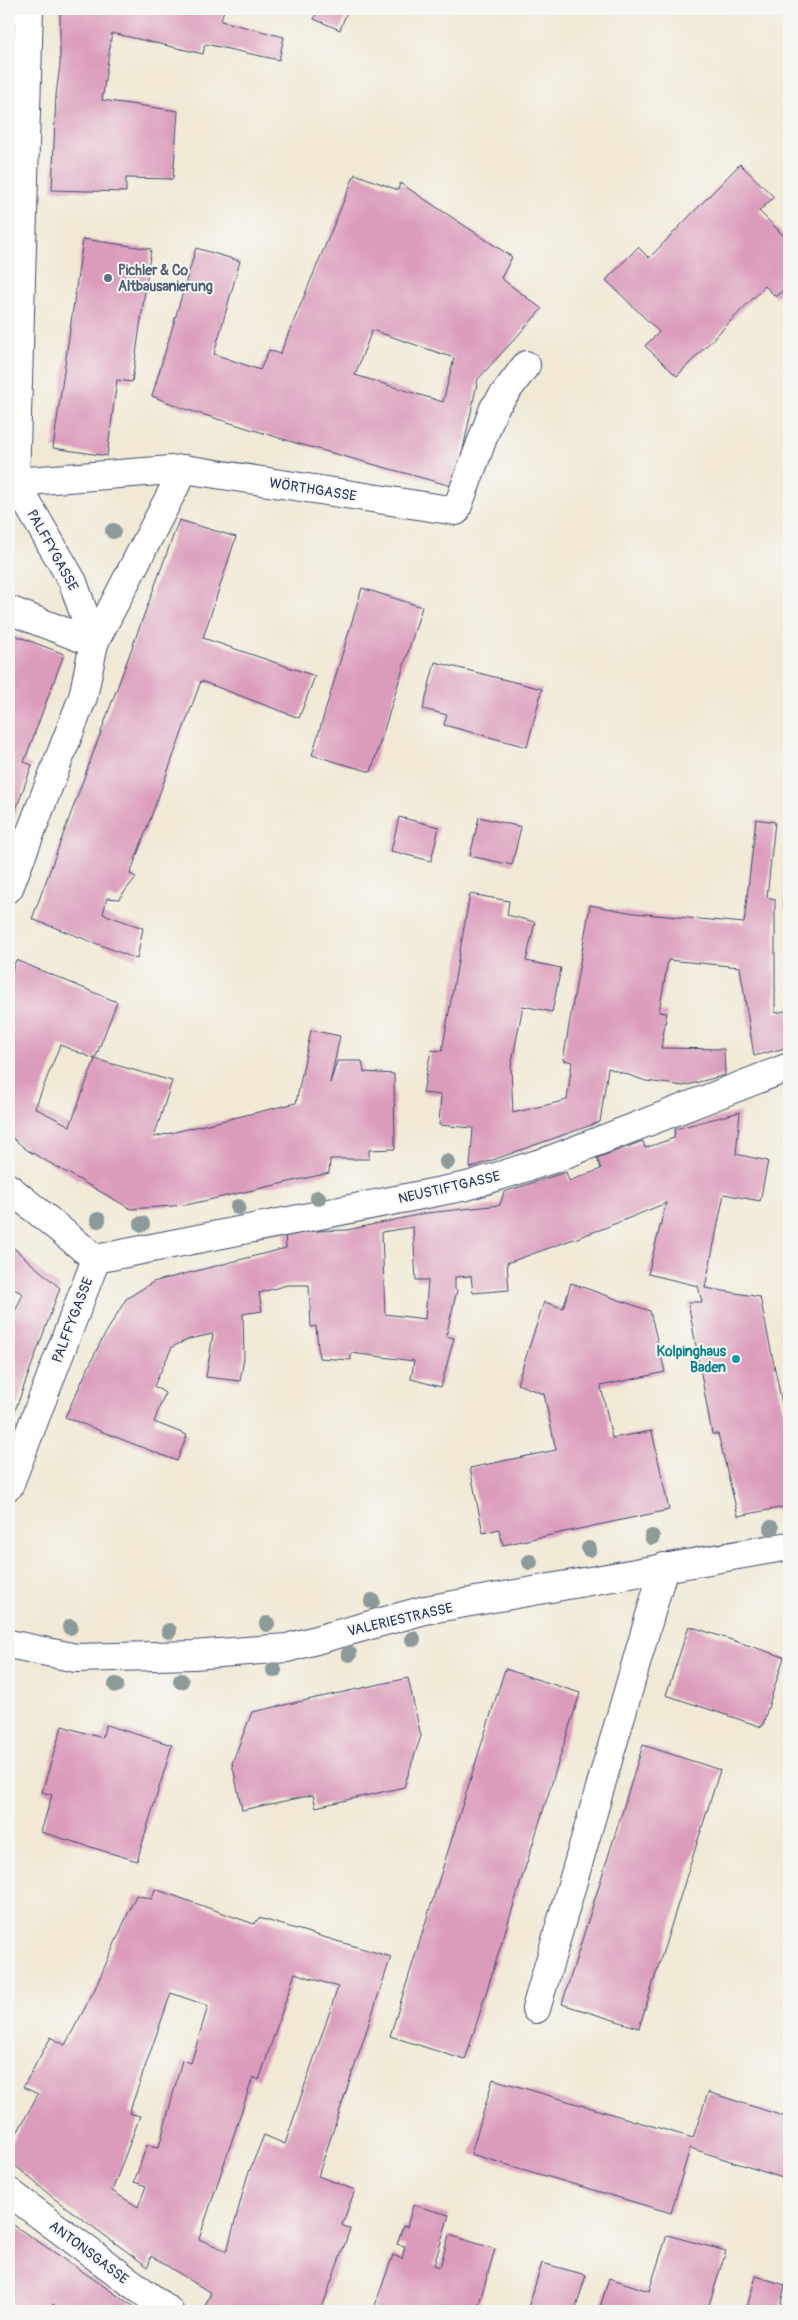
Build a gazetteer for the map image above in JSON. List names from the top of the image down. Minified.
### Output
{"streets":{"street":["WÖRTHGASSE","PALFFYGASSE","NEUSTIFTGASSE","VALERIESTRASSE","ANTONSGASSE"]},"crossings":[["WÖRTHGASSE","PALFFYGASSE"],["PALFFYGASSE","NEUSTIFTGASSE"]],"places":["Pichler & Co Altbausanierung","Kolpinghaus Baden"]}
